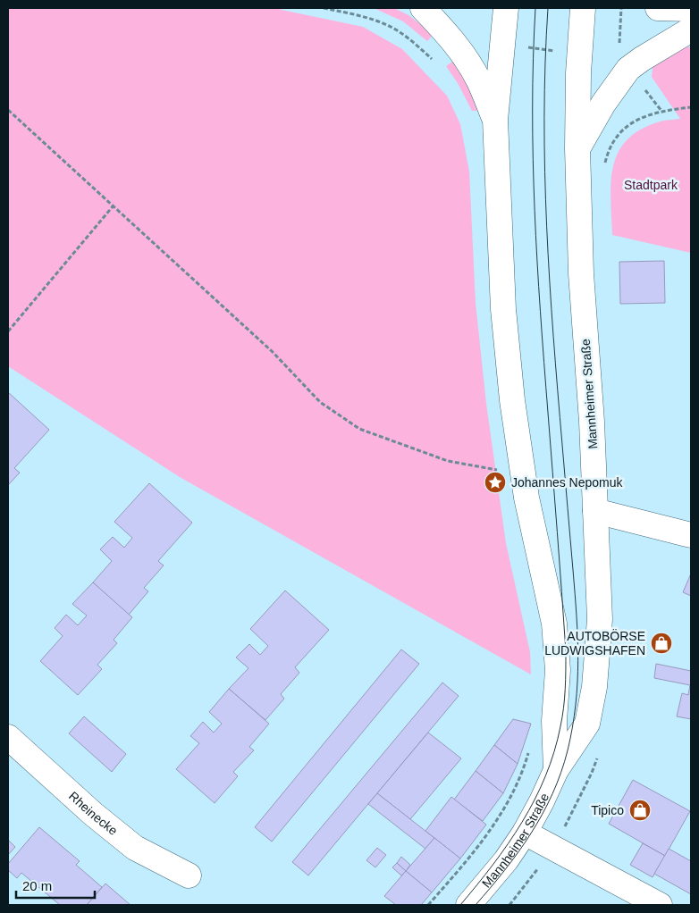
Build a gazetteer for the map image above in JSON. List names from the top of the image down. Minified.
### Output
{"streets":{"street":["Mannheimer Straße","Rheinecke"]},"parks":["Stadtpark"],"places":{"place":["Johannes Nepomuk"],"shop":["AUTOBÖRSE LUDWIGSHAFEN","Tipico"]},"scale_bar":"20 m"}
